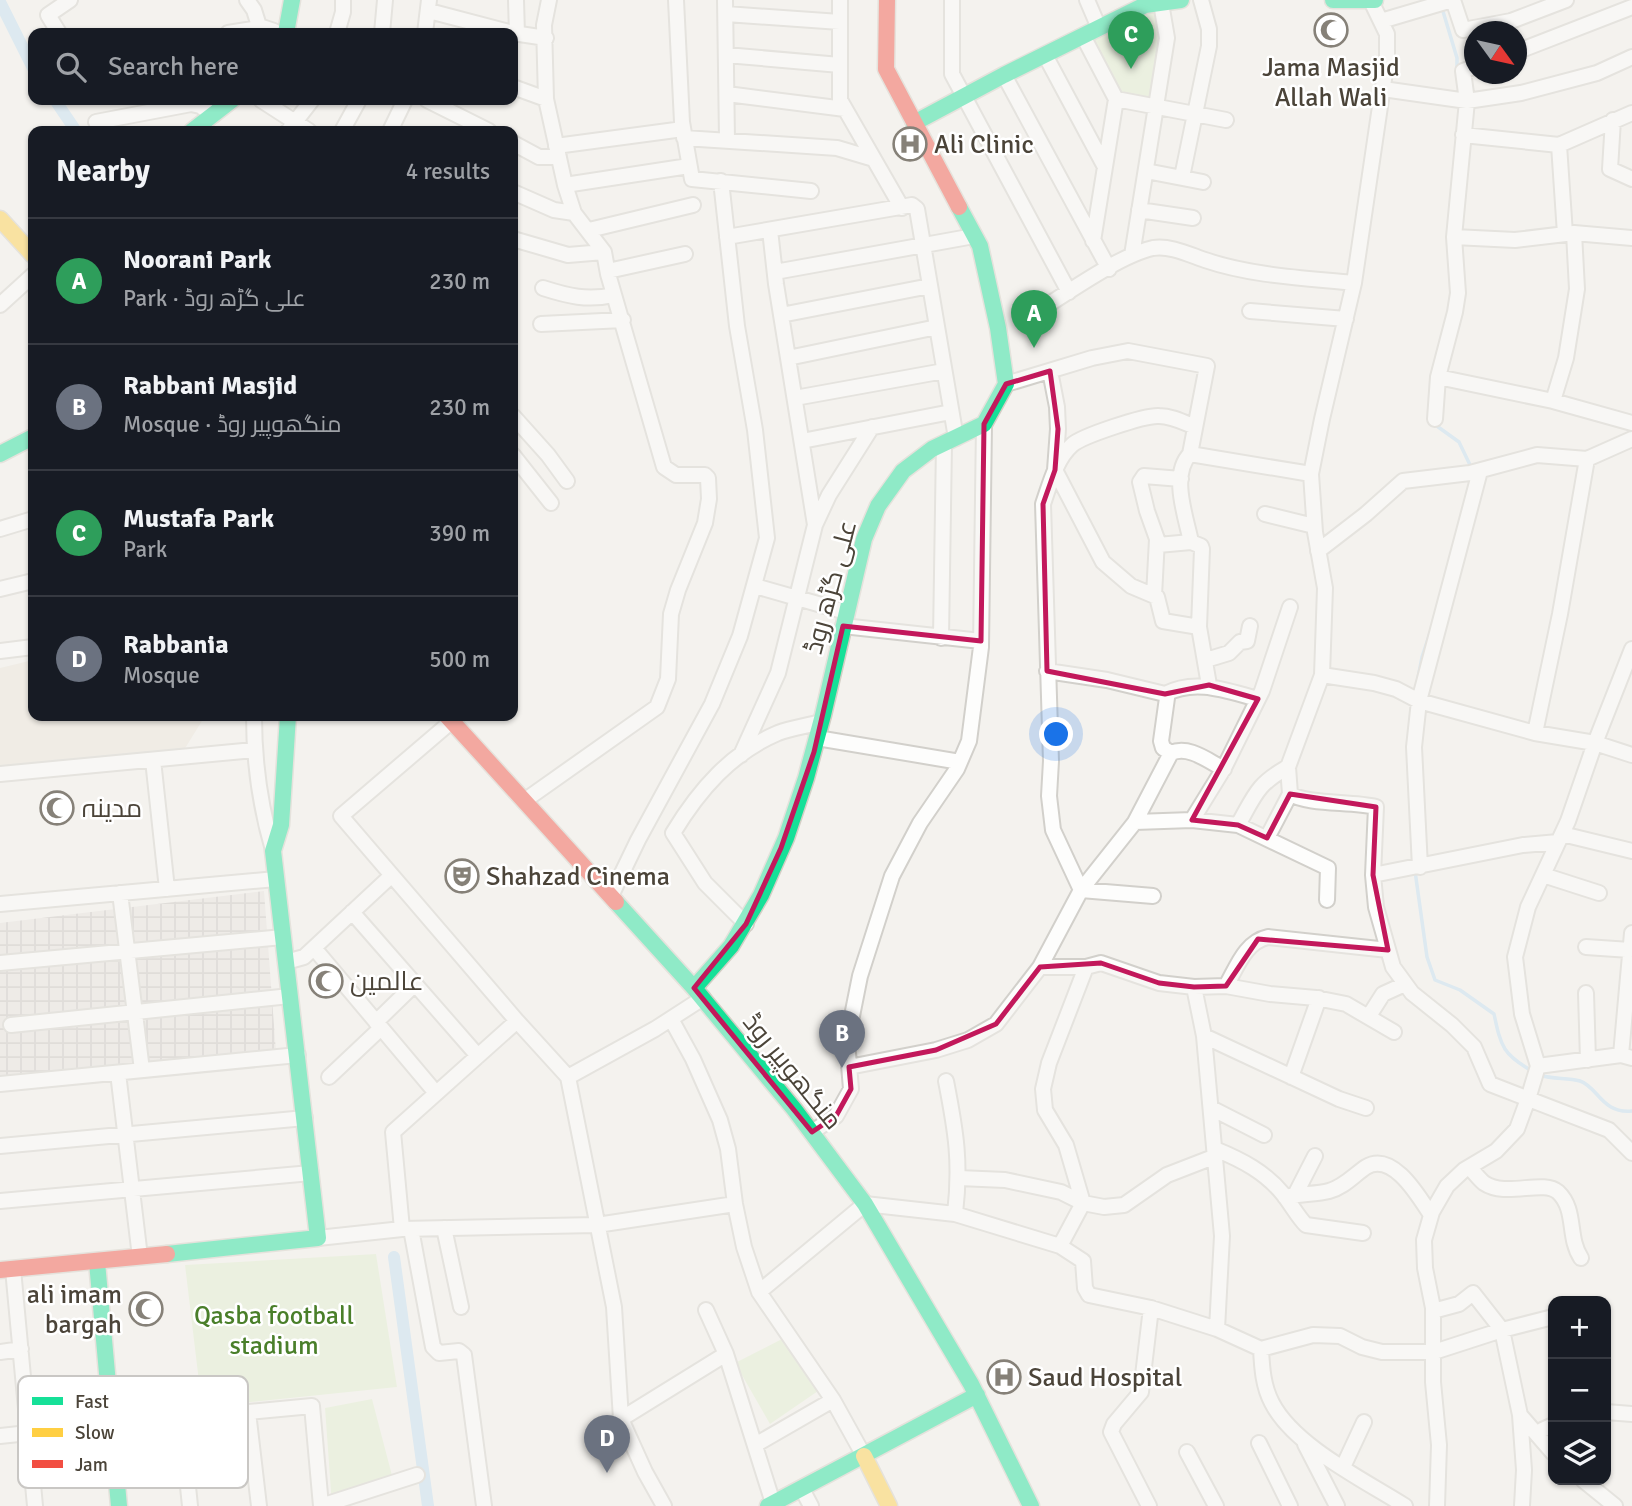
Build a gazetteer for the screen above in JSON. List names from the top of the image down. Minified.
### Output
{"streets":{"main road":["علی گڑھ روڈ","منگھوپیر روڈ"]},"crossings":[["علی گڑھ روڈ","منگھوپیر روڈ"]],"parks":["Qasba football stadium"],"places":{"mosque":["Jama Masjid Allah Wali","مدینہ","عالمین","ali imam bargah"],"hospital":["Ali Clinic","Saud Hospital"],"theatre":["Shahzad Cinema"]},"legend":["Fast","Slow","Jam"],"north":"bottom right","page":{"pins":["C","A","B","D"],"search":"Search here","heading":["Nearby","4 results"],"list":[{"mark":"A","name":"Noorani Park","note":"Park · علی گڑھ روڈ","value":"230 m"},{"mark":"B","name":"Rabbani Masjid","note":"Mosque · منگھوپیر روڈ","value":"230 m"},{"mark":"C","name":"Mustafa Park","note":"Park","value":"390 m"},{"mark":"D","name":"Rabbania","note":"Mosque","value":"500 m"}],"map_buttons":["+","−"]}}
